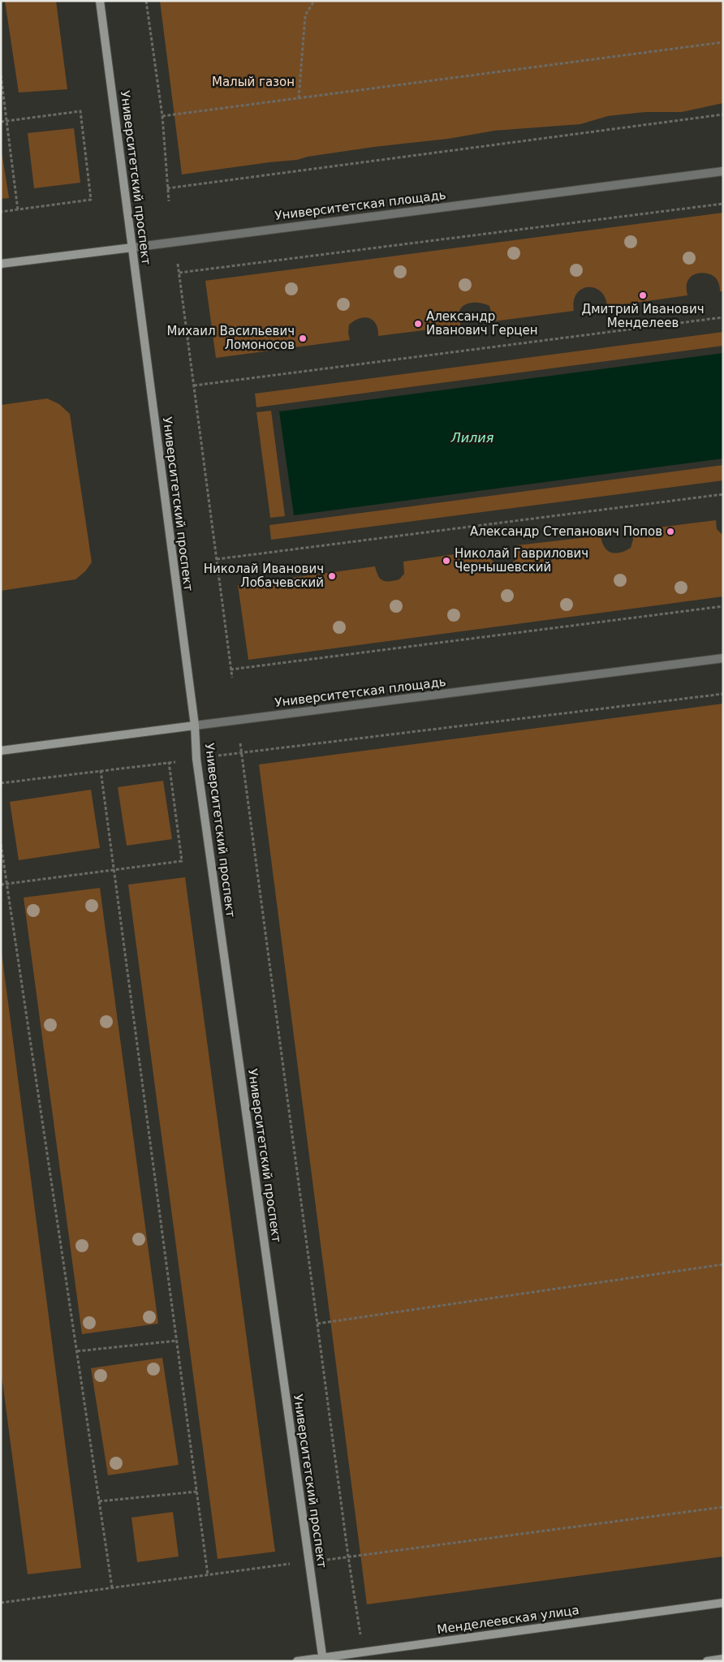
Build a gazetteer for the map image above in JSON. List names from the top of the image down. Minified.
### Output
{"streets":{"main road":["Университетский проспект","Университетская площадь","Менделеевская улица"]},"crossings":[["Университетский проспект","Университетская площадь"],["Университетский проспект","Менделеевская улица"]],"water":["Лилия"],"parks":["Малый газон"],"places":["Дмитрий Иванович Менделеев","Александр Иванович Герцен","Михаил Васильевич Ломоносов","Александр Степанович Попов","Николай Гаврилович Чернышевский","Николай Иванович Лобачевский"]}
